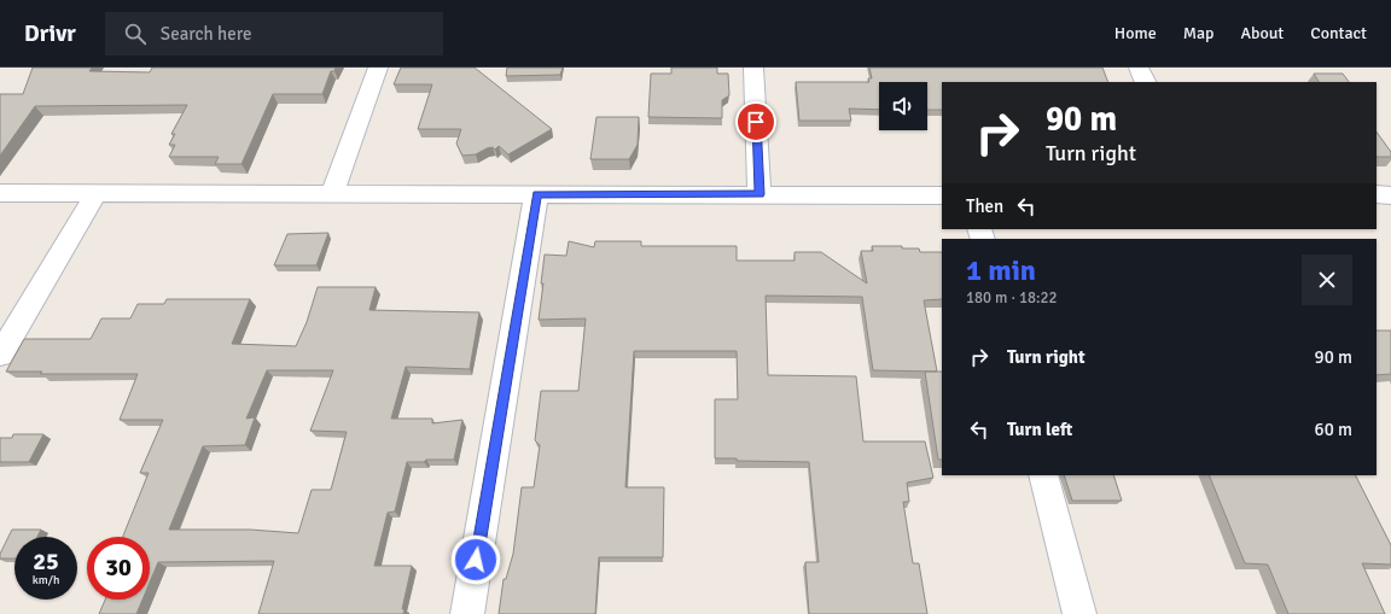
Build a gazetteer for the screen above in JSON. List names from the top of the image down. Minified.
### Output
{"page":{"header":"Drivr","search":"Search here","nav":["Home","Map","About","Contact"],"turn":["90 m","Turn right"],"then":"Then","heading":["1 min","180 m · 18:22"],"list":[{"name":"Turn right","value":"90 m"},{"name":"Turn left","value":"60 m"}],"speed":"25 km/h","limit":"30"}}
